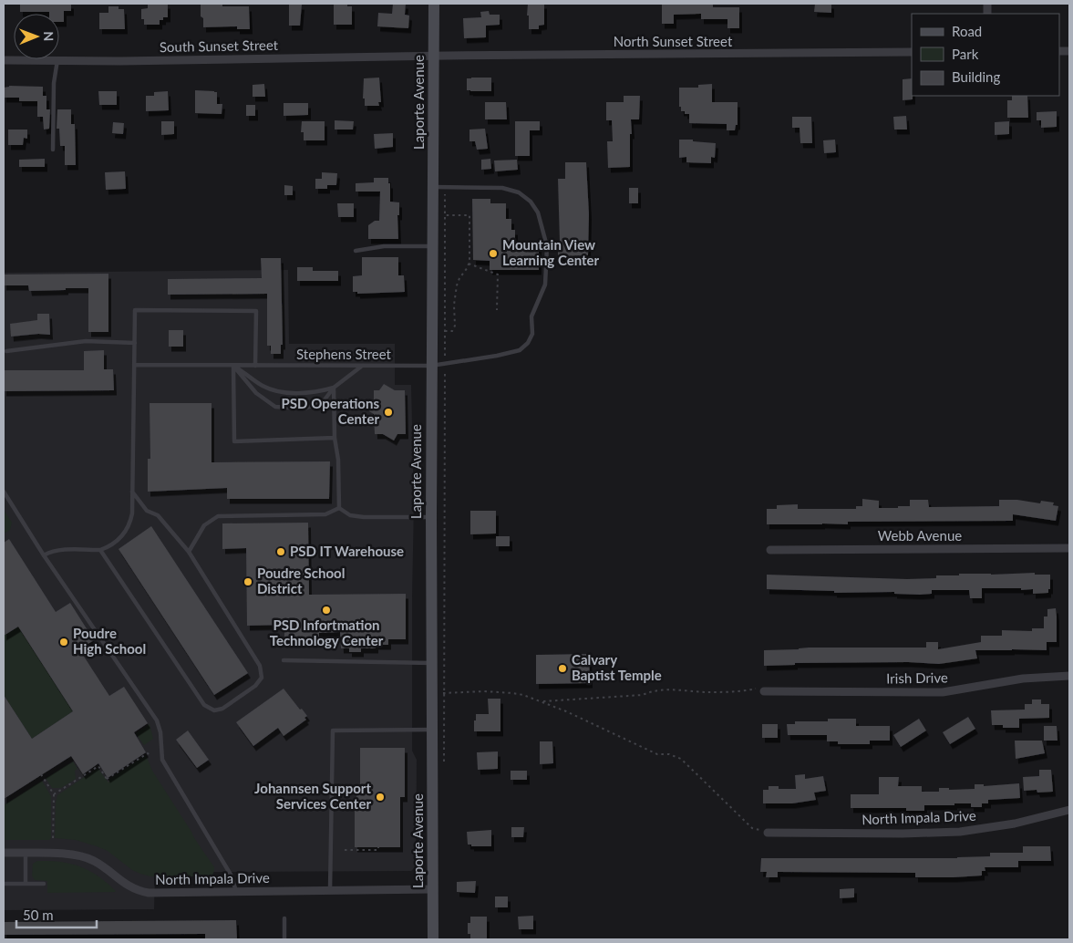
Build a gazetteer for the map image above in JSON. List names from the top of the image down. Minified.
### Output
{"streets":{"street":["North Sunset Street","South Sunset Street","Laporte Avenue","Webb Avenue","Irish Drive","North Impala Drive"],"lane":["Stephens Street"]},"crossings":[["North Sunset Street","South Sunset Street"],["North Sunset Street","Laporte Avenue"],["South Sunset Street","Laporte Avenue"],["Laporte Avenue","Stephens Street"],["Laporte Avenue","North Impala Drive"]],"places":["Mountain View Learning Center","PSD Operations Center","PSD IT Warehouse","Poudre School District","PSD Infortmation Technology Center","Poudre High School","Calvary Baptist Temple","Johannsen Support Services Center"],"legend":["Road","Park","Building"],"scale_bar":"50 m","north":"right"}
